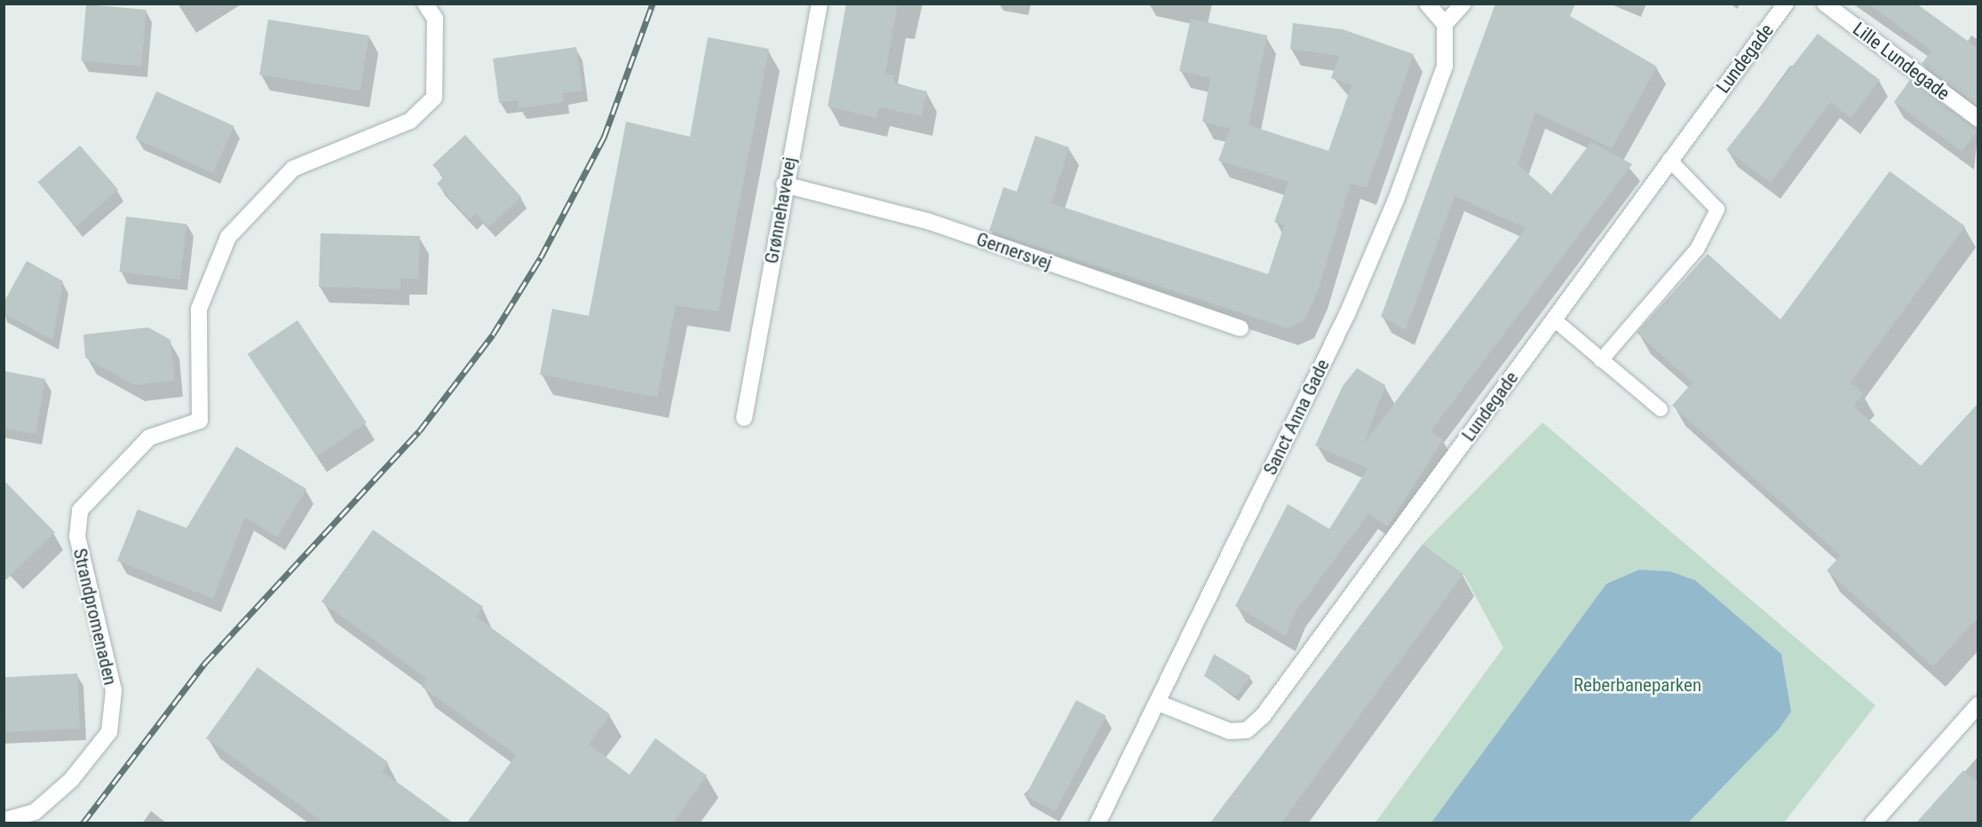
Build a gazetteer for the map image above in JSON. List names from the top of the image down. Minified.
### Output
{"streets":{"street":["Lundegade","Lille Lundegade","Grønnehavevej","Gernersvej","Sanct Anna Gade","Strandpromenaden"]},"crossings":[["Lundegade","Sanct Anna Gade"],["Grønnehavevej","Gernersvej"]],"parks":["Reberbaneparken"]}
